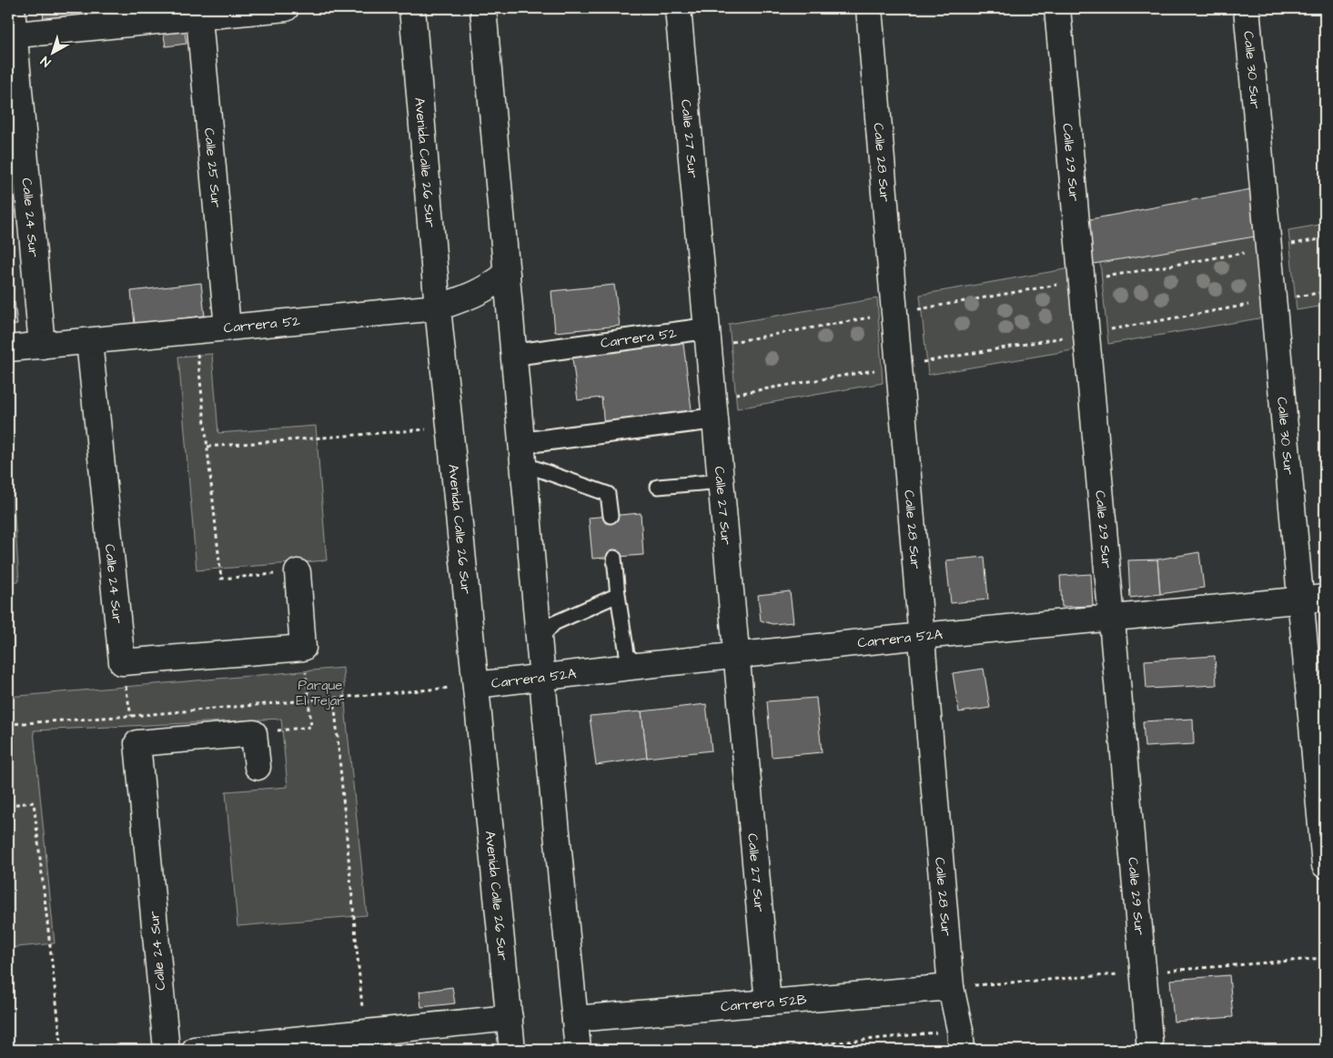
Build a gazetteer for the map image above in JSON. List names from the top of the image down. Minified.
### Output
{"streets":{"street":["Calle 30 Sur","Calle 27 Sur","Calle 28 Sur","Calle 29 Sur","Avenida Calle 26 Sur","Calle 25 Sur","Calle 24 Sur","Carrera 52","Carrera 52A","Carrera 52B"]},"crossings":[["Calle 30 Sur","Carrera 52A"],["Calle 27 Sur","Carrera 52"],["Calle 27 Sur","Carrera 52A"],["Calle 27 Sur","Carrera 52B"],["Calle 28 Sur","Carrera 52A"],["Calle 28 Sur","Carrera 52B"],["Calle 29 Sur","Carrera 52A"],["Avenida Calle 26 Sur","Carrera 52"],["Avenida Calle 26 Sur","Carrera 52A"],["Calle 25 Sur","Carrera 52"],["Calle 24 Sur","Carrera 52"]],"parks":["Parque El Tejar"],"north":"bottom left"}
